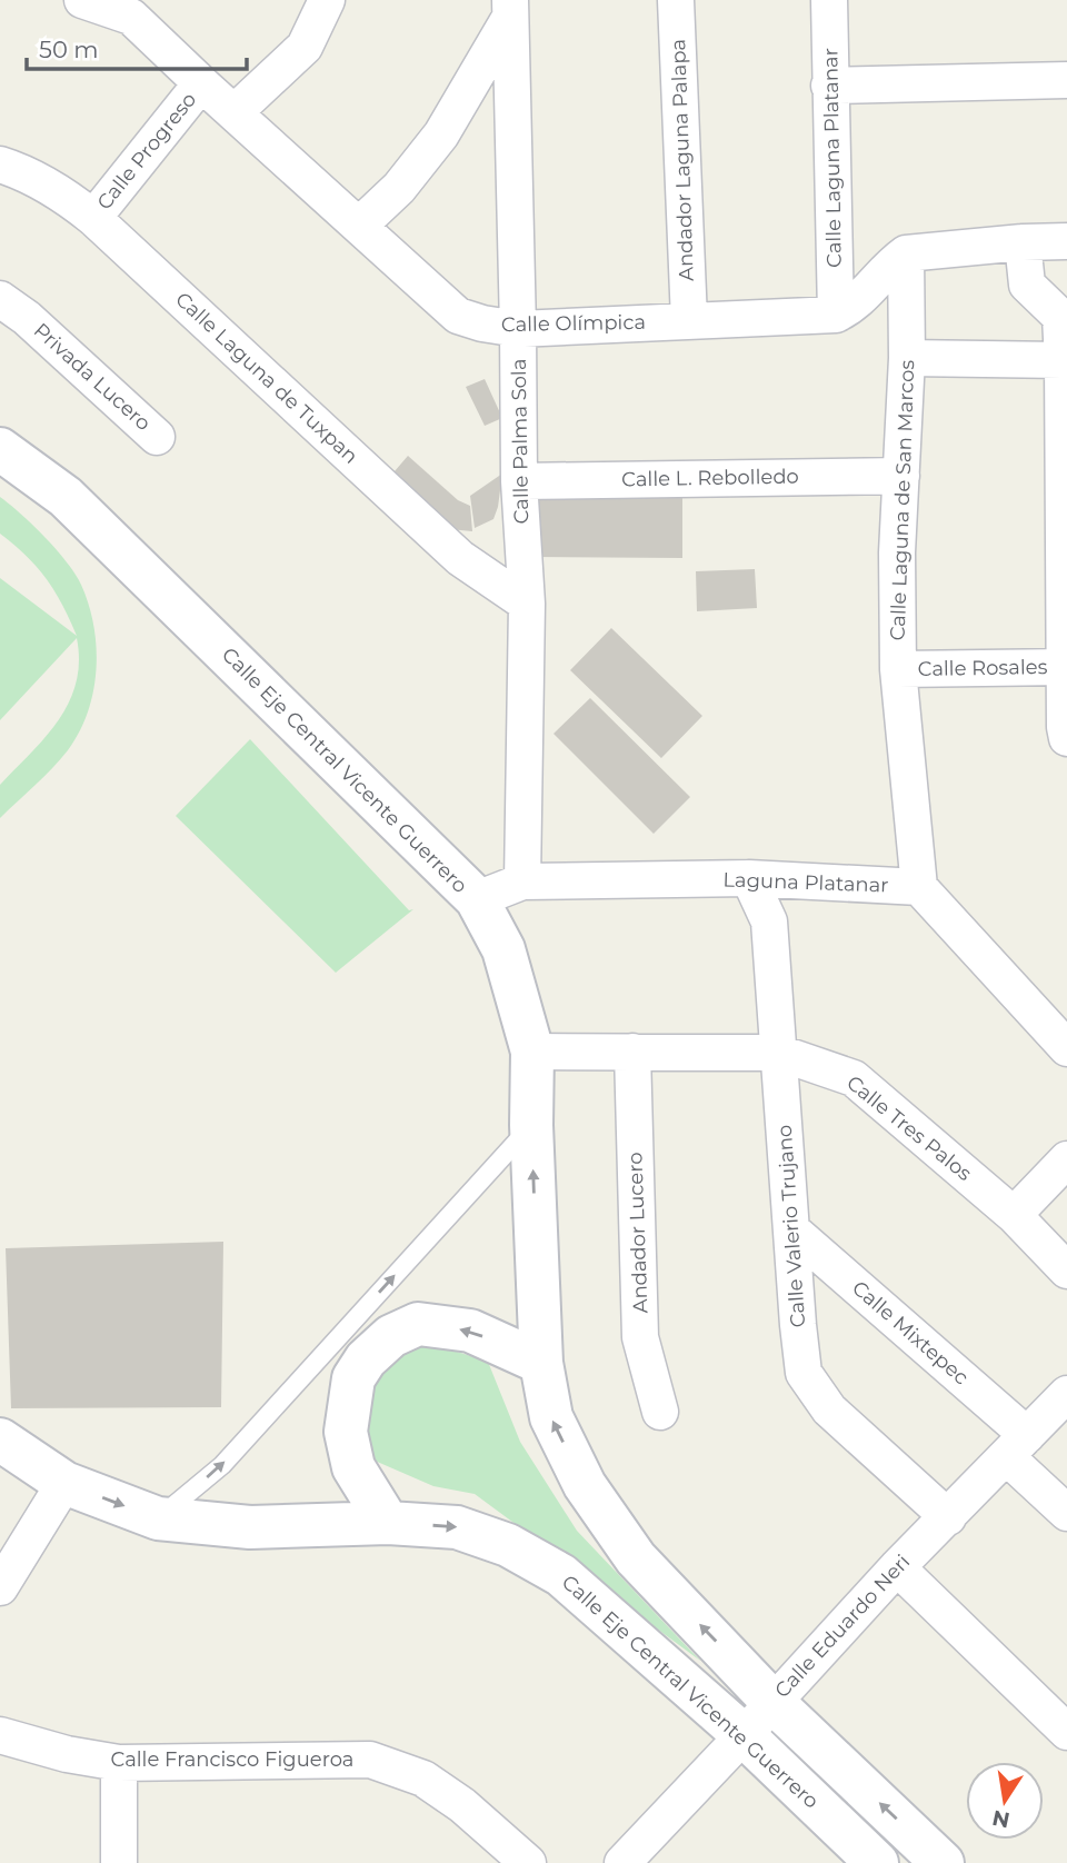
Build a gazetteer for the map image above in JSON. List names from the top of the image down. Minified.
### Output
{"streets":{"main road":["Calle Eje Central Vicente Guerrero"],"street":["Calle Progreso","Calle Laguna Platanar","Andador Laguna Palapa","Calle Olímpica","Privada Lucero","Calle Laguna de Tuxpan","Calle Palma Sola","Calle L. Rebolledo","Calle Laguna de San Marcos","Calle Rosales","Laguna Platanar","Calle Tres Palos","Calle Valerio Trujano","Andador Lucero","Calle Mixtepec","Calle Eduardo Neri","Calle Francisco Figueroa"]},"crossings":[["Calle Progreso","Calle Olímpica"],["Calle Progreso","Calle Laguna de Tuxpan"],["Calle Laguna Platanar","Calle Olímpica"],["Andador Laguna Palapa","Calle Olímpica"],["Calle Olímpica","Calle Palma Sola"],["Calle Laguna de Tuxpan","Calle Palma Sola"],["Calle Palma Sola","Calle L. Rebolledo"],["Calle Palma Sola","Laguna Platanar"],["Calle L. Rebolledo","Calle Laguna de San Marcos"],["Calle Laguna de San Marcos","Calle Rosales"],["Calle Laguna de San Marcos","Laguna Platanar"],["Calle Eje Central Vicente Guerrero","Laguna Platanar"],["Calle Eje Central Vicente Guerrero","Calle Tres Palos"],["Calle Eje Central Vicente Guerrero","Calle Eduardo Neri"],["Laguna Platanar","Calle Valerio Trujano"],["Calle Tres Palos","Calle Valerio Trujano"],["Calle Tres Palos","Andador Lucero"],["Calle Valerio Trujano","Calle Mixtepec"],["Calle Valerio Trujano","Calle Eduardo Neri"],["Calle Mixtepec","Calle Eduardo Neri"]],"scale_bar":"50 m","north":"bottom"}
